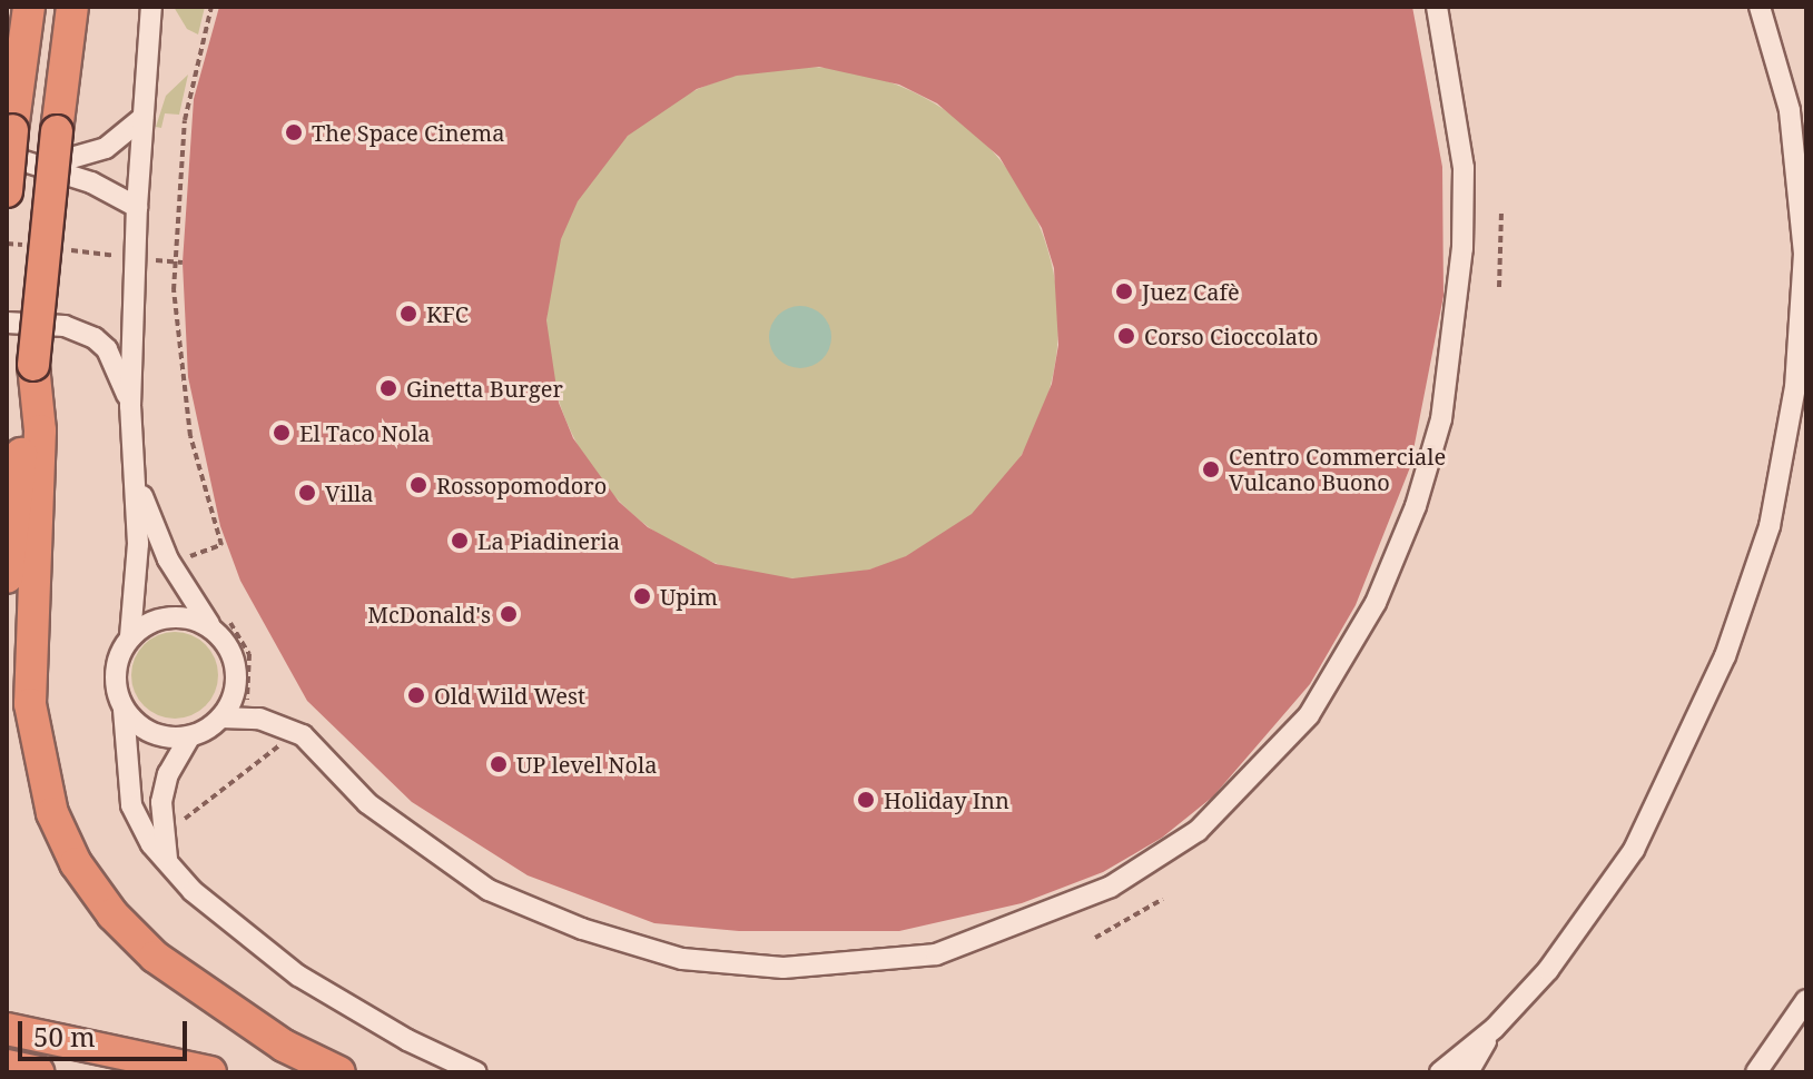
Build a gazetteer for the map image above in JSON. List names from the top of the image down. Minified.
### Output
{"places":["The Space Cinema","Juez Cafè","KFC","Corso Cioccolato","Ginetta Burger","El Taco Nola","Centro Commerciale Vulcano Buono","Rossopomodoro","Villa","La Piadineria","Upim","McDonald's","Old Wild West","UP level Nola","Holiday Inn"],"scale_bar":"50 m"}
